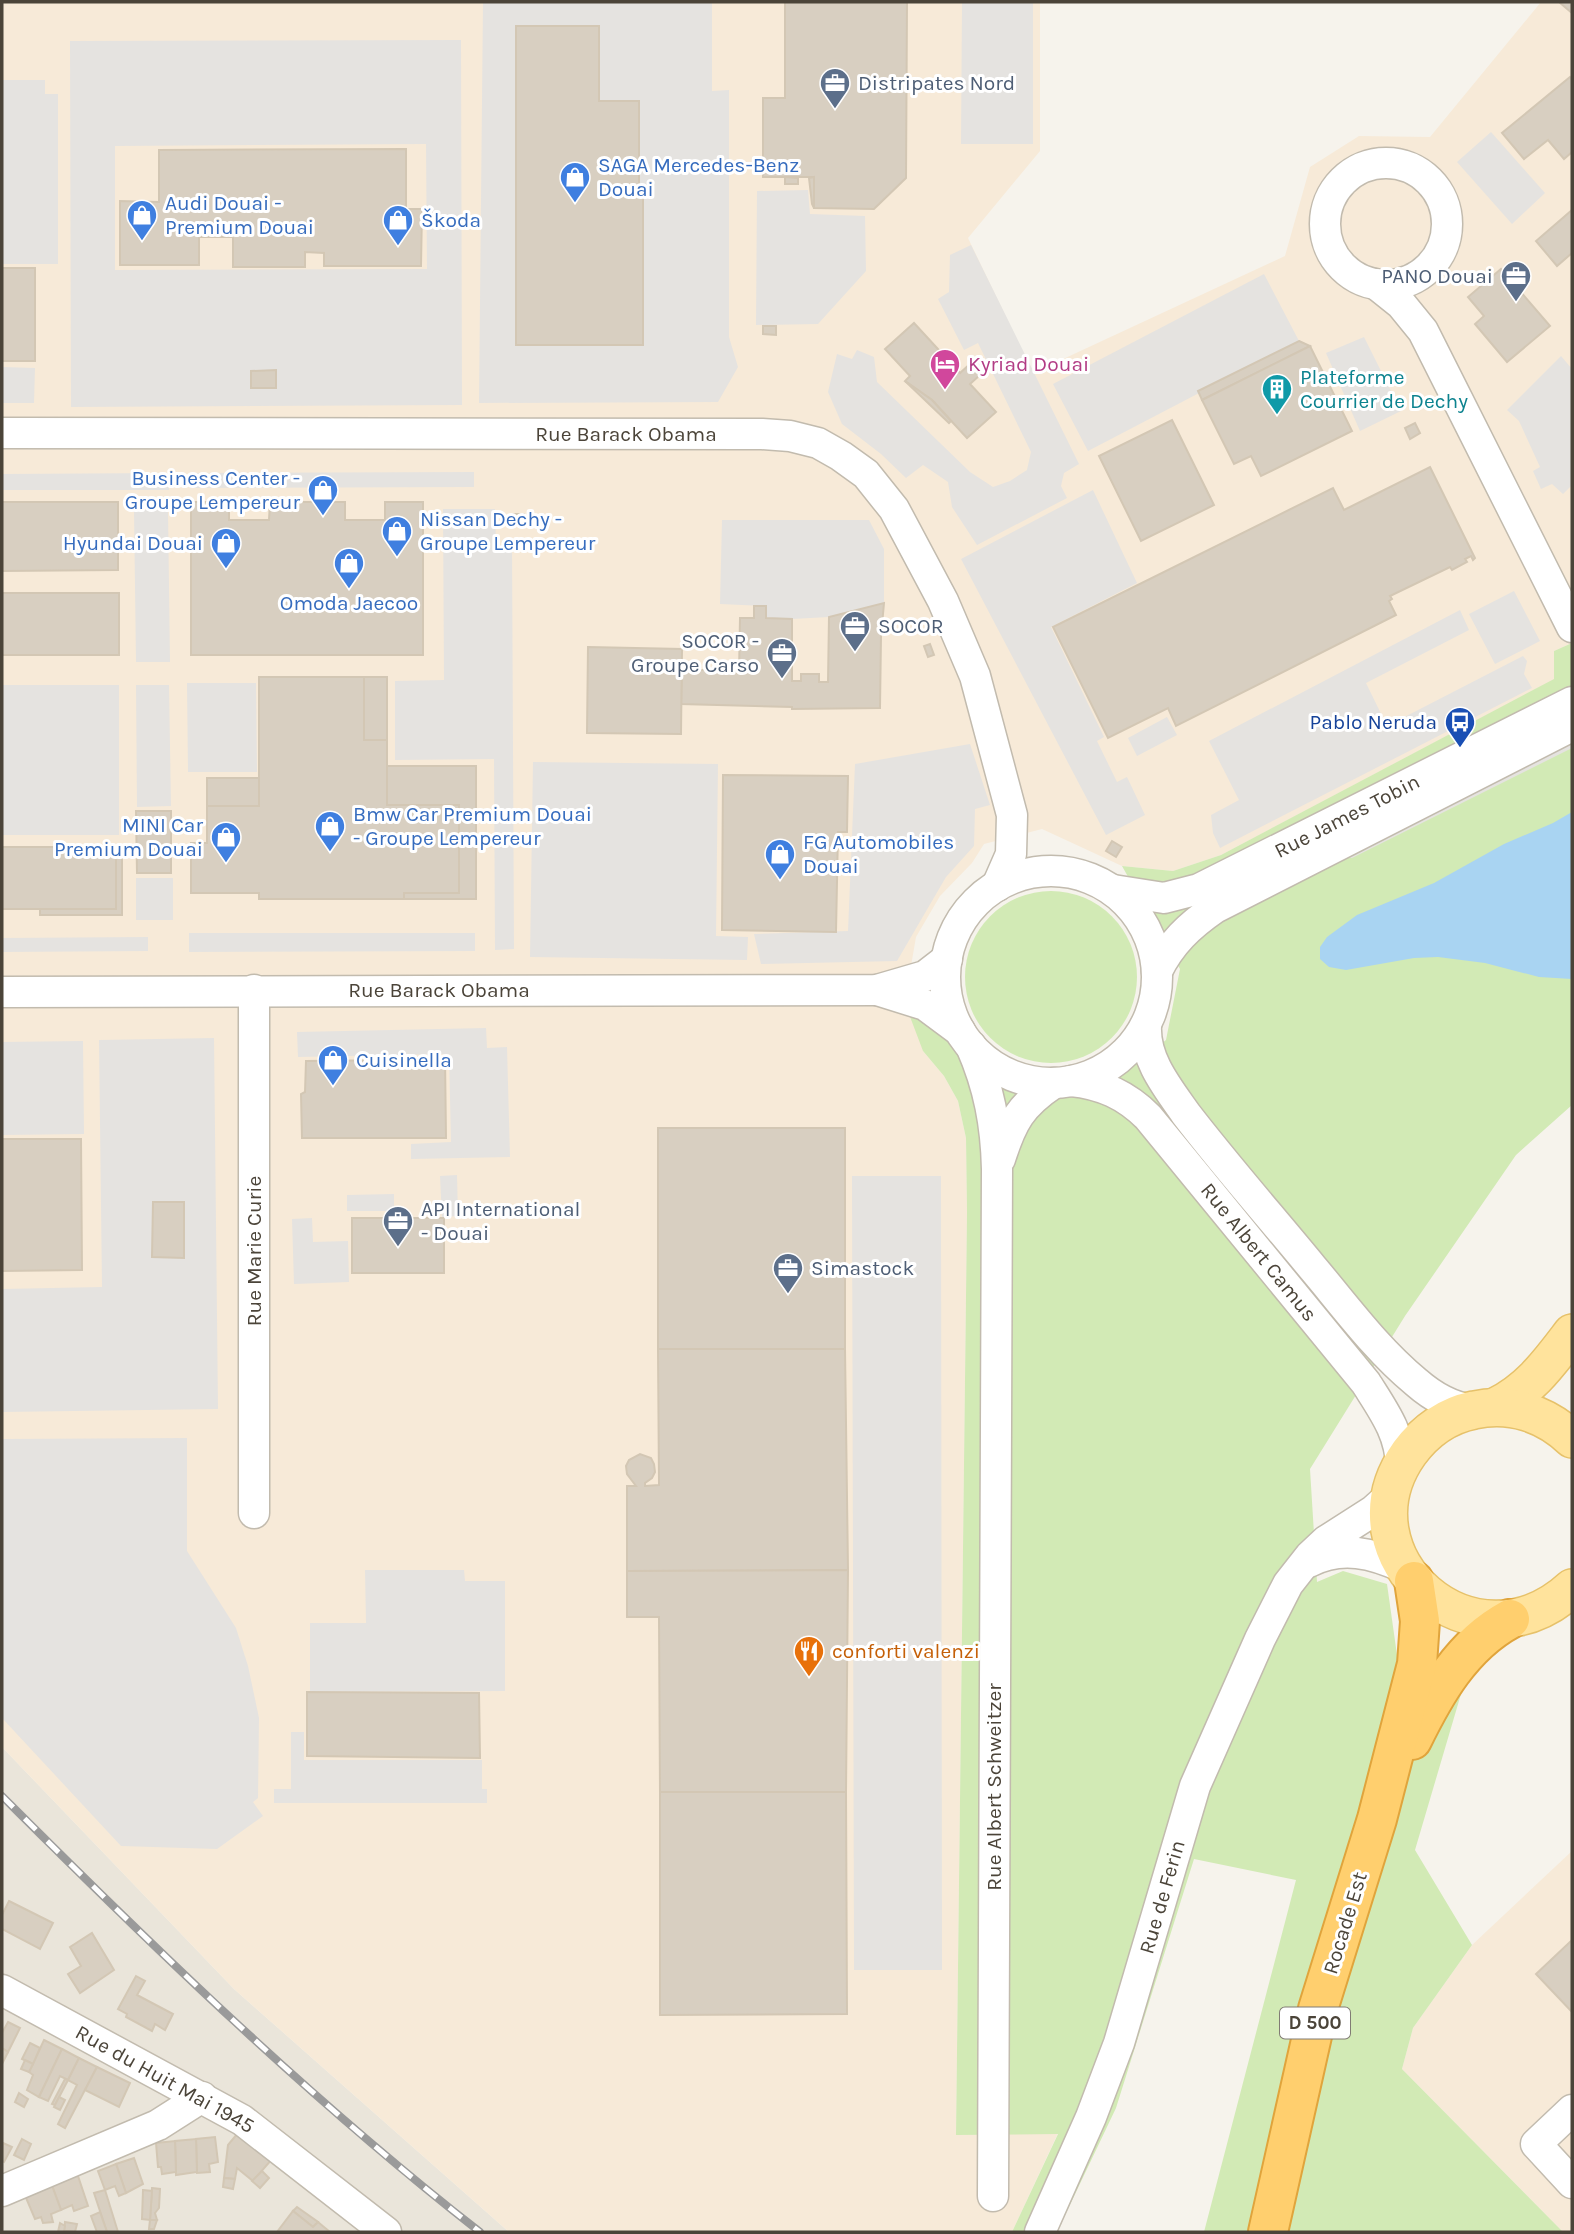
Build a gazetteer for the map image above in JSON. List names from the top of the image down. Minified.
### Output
{"streets":{"highway":["Rocade Est","D 500"],"street":["Rue Barack Obama","Rue James Tobin","Rue Marie Curie","Rue Albert Camus","Rue Albert Schweitzer","Rue de Ferin","Rue du Huit Mai 1945"]},"crossings":[["Rue Barack Obama","Rue James Tobin"],["Rue Barack Obama","Rue Marie Curie"],["Rue Barack Obama","Rue Albert Camus"],["Rue Barack Obama","Rue Albert Schweitzer"],["Rue James Tobin","Rue Albert Camus"],["Rue James Tobin","Rue Albert Schweitzer"],["Rue Albert Camus","Rue Albert Schweitzer"],["Rue Albert Camus","Rue de Ferin"]],"places":{"office":["Distripates Nord","PANO Douai","SOCOR","SOCOR - Groupe Carso","API International - Douai","Simastock"],"shop":["SAGA Mercedes-Benz Douai","Audi Douai - Premium Douai","Škoda","Business Center - Groupe Lempereur","Nissan Dechy - Groupe Lempereur","Hyundai Douai","Omoda Jaecoo","Bmw Car Premium Douai - Groupe Lempereur","MINI Car Premium Douai","FG Automobiles Douai","Cuisinella"],"hotel":["Kyriad Douai"],"building":["Plateforme Courrier de Dechy"],"bus stop":["Pablo Neruda"],"restaurant":["conforti valenzi"]}}
